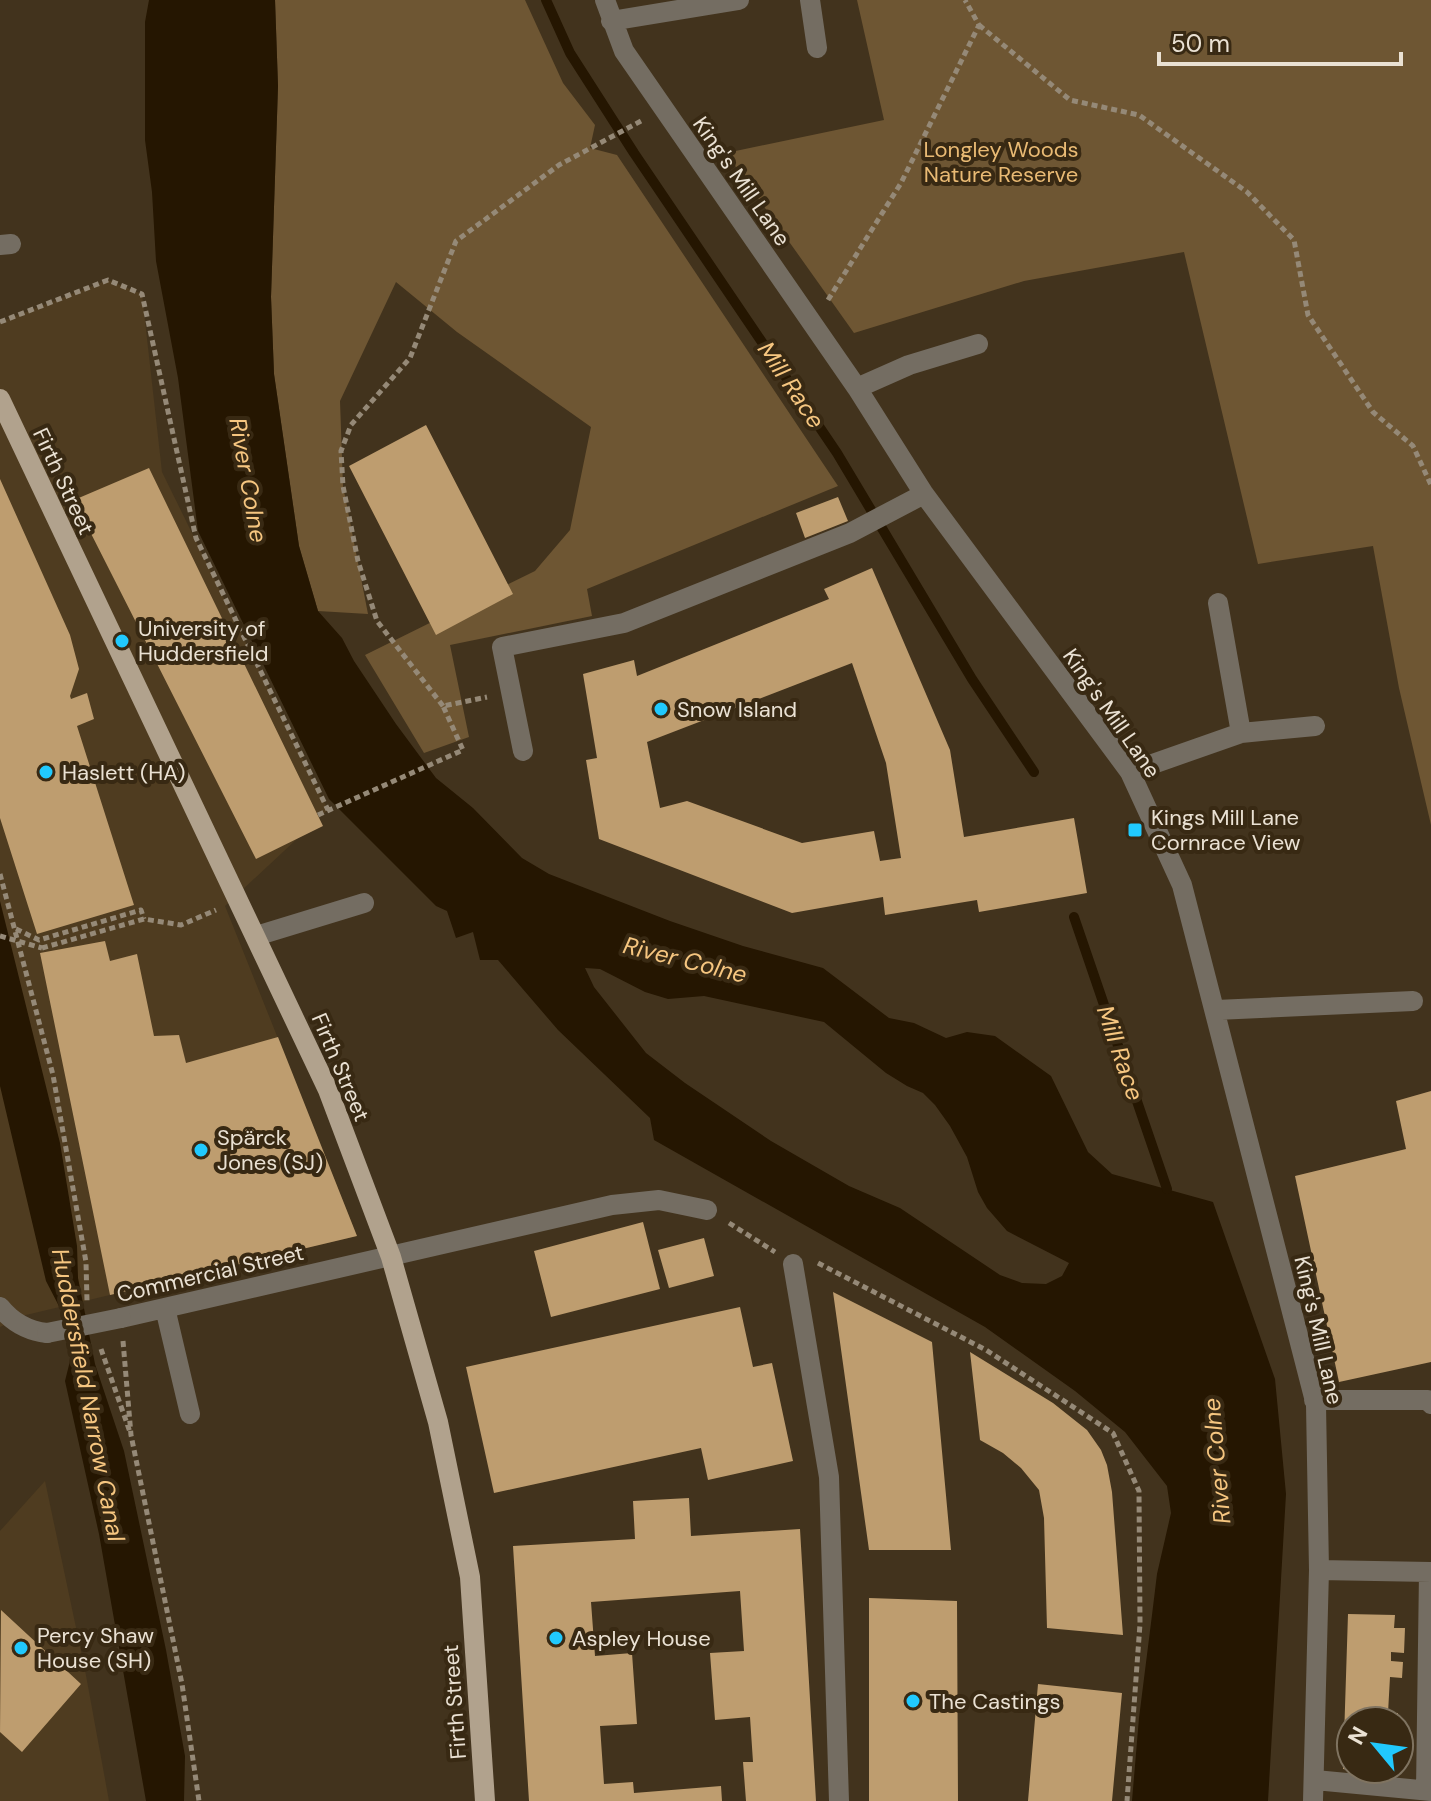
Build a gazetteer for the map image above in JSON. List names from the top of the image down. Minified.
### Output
{"streets":{"main road":["Firth Street"],"street":["King's Mill Lane","Commercial Street"]},"crossings":[["Firth Street","Commercial Street"]],"water":["Mill Race","River Colne","Huddersfield Narrow Canal"],"parks":["Longley Woods Nature Reserve"],"places":{"other":["University of Huddersfield","Snow Island","Haslett (HA)","Spärck Jones (SJ)","Aspley House","Percy Shaw House (SH)","The Castings"],"transit":["Kings Mill Lane Cornrace View"]},"scale_bar":"50 m","north":"top left"}
